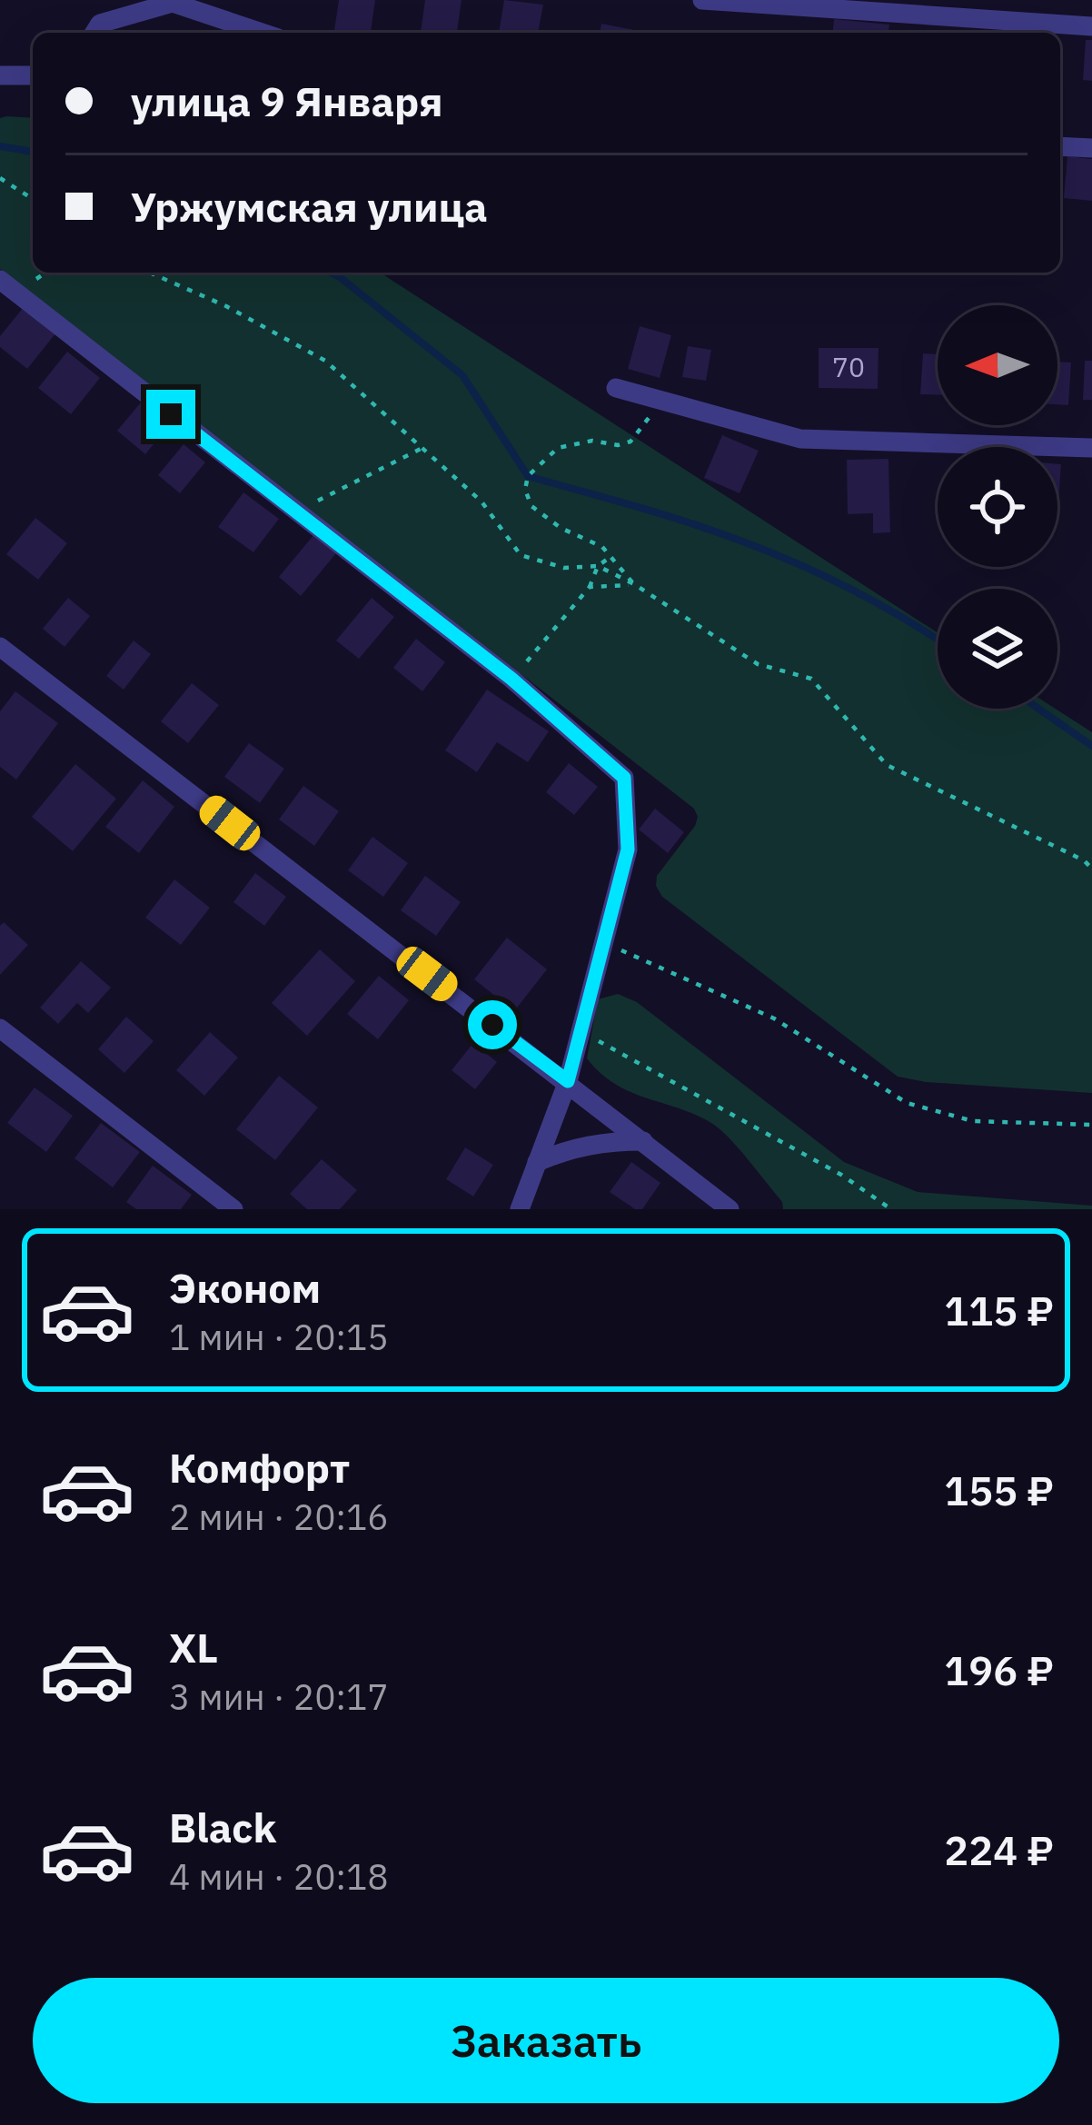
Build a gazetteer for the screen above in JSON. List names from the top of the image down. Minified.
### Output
{"house_numbers":["70"],"north":"left","page":{"banner":["улица 9 Января","Уржумская улица"],"list":[{"name":"Эконом","note":"1 мин · 20:15","value":"115 ₽"},{"name":"Комфорт","note":"2 мин · 20:16","value":"155 ₽"},{"name":"XL","note":"3 мин · 20:17","value":"196 ₽"},{"name":"Black","note":"4 мин · 20:18","value":"224 ₽"}],"buttons":"Заказать"}}
